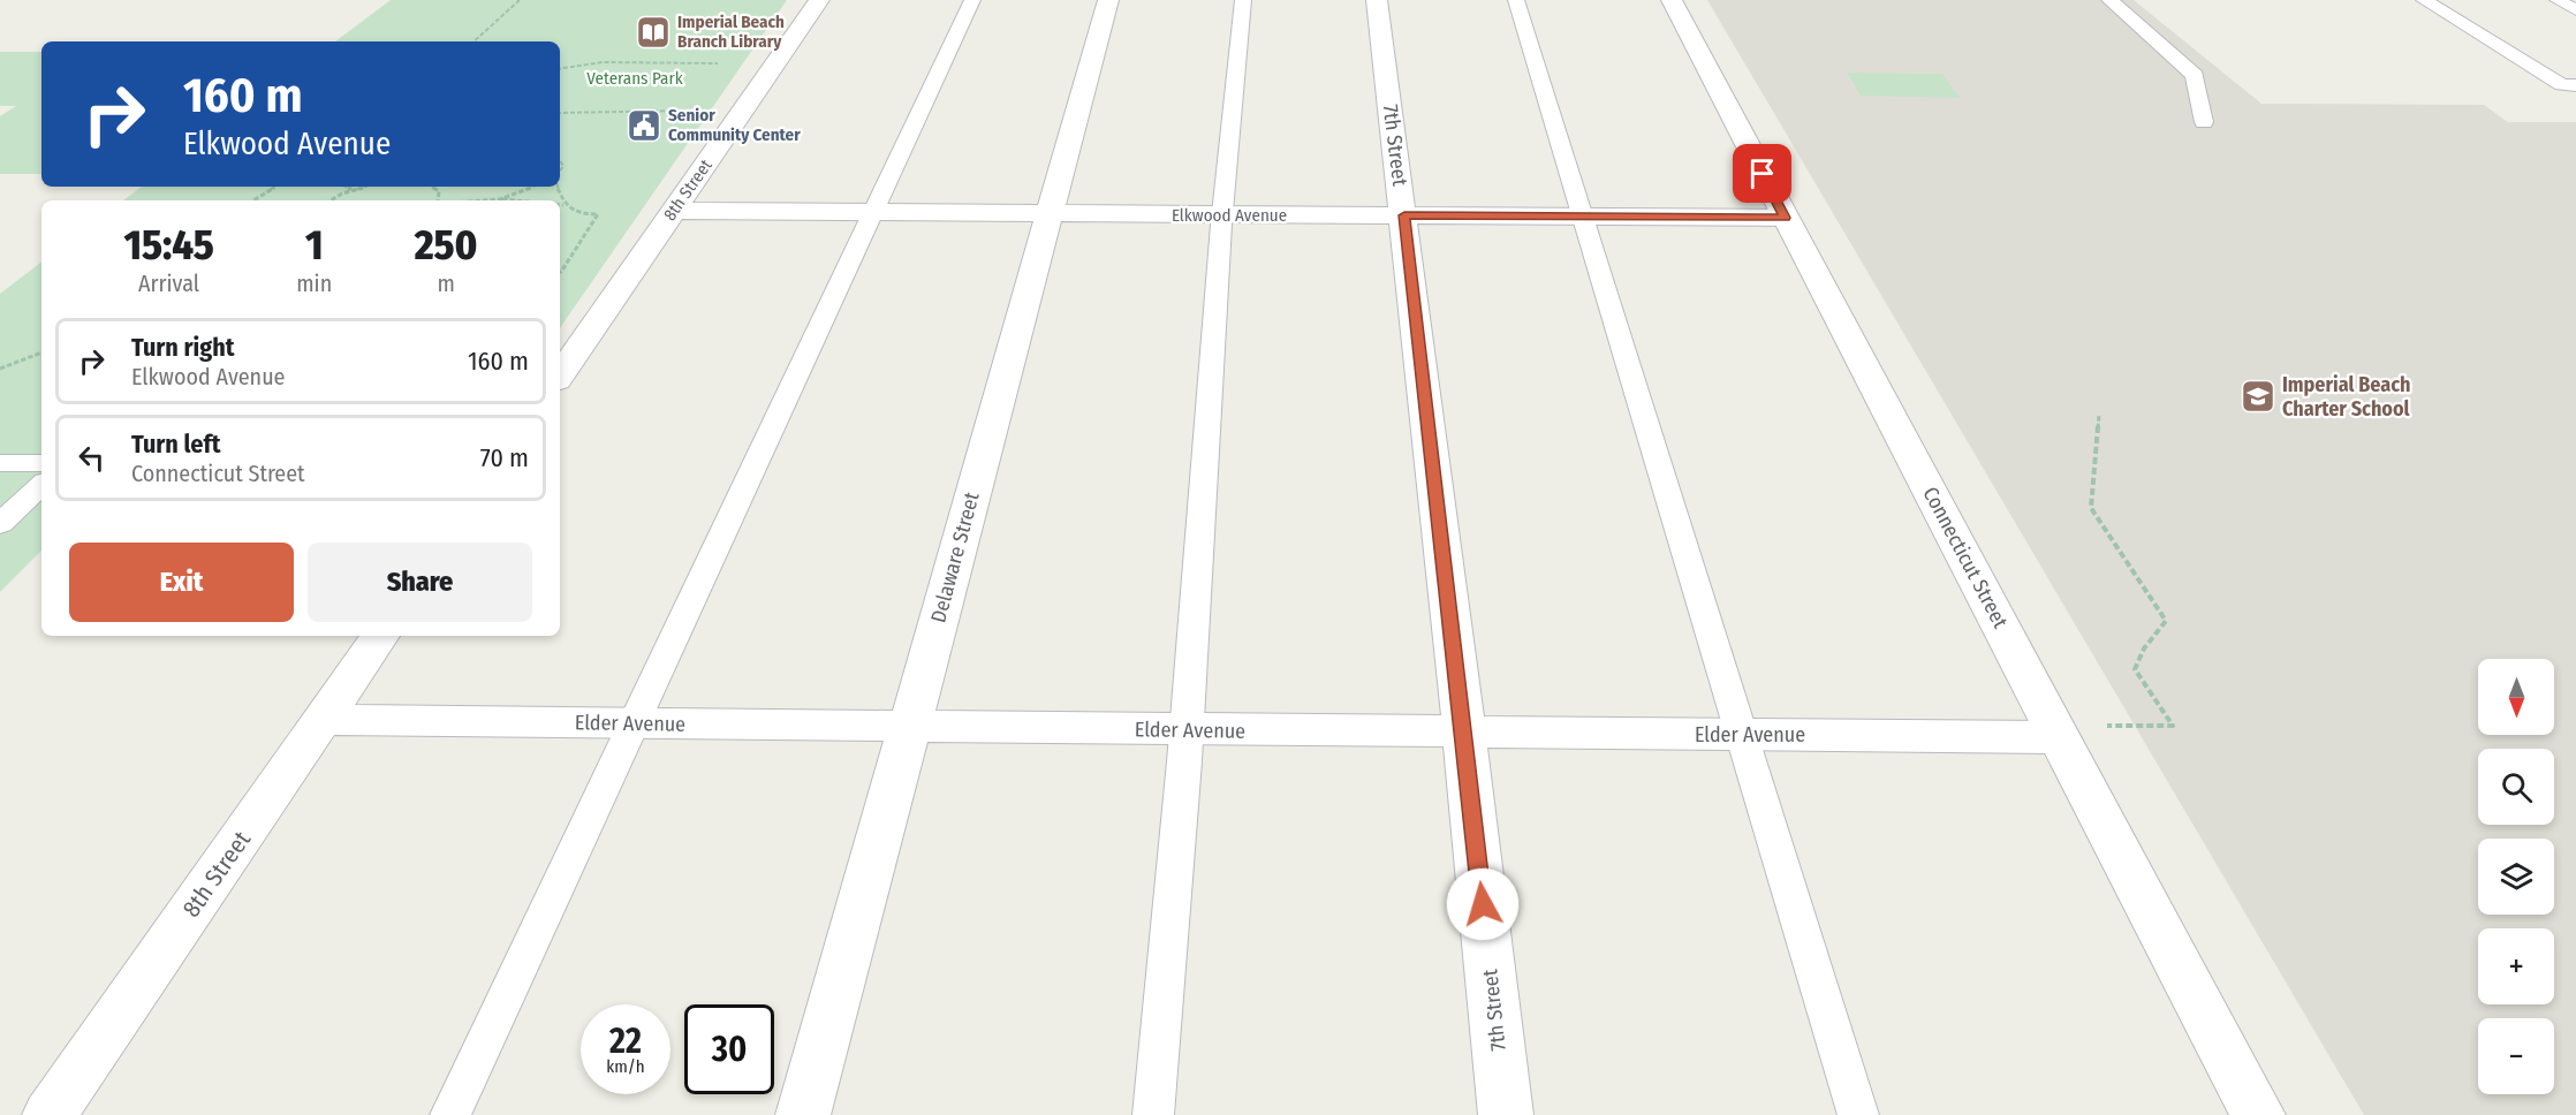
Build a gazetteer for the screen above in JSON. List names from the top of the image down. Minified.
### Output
{"streets":{"street":["7th Street","8th Street","Elkwood Avenue","Delaware Street","Connecticut Street","Elder Avenue"]},"crossings":[["7th Street","Elkwood Avenue"],["7th Street","Elder Avenue"],["8th Street","Elkwood Avenue"],["8th Street","Elder Avenue"],["Elkwood Avenue","Delaware Street"],["Elkwood Avenue","Connecticut Street"],["Delaware Street","Elder Avenue"],["Connecticut Street","Elder Avenue"]],"parks":["Veterans Park"],"places":{"library":["Imperial Beach Branch Library"],"public building":["Senior Community Center"],"school or university":["Imperial Beach Charter School"]},"north":"bottom","page":{"turn":["160 m","Elkwood Avenue"],"eta":["15:45","Arrival","1","min","250","m"],"list":[{"name":"Turn right","note":"Elkwood Avenue","value":"160 m"},{"name":"Turn left","note":"Connecticut Street","value":"70 m"}],"buttons":["Exit","Share"],"map_buttons":["+","−"],"speed":"22 km/h","limit":"30"}}
